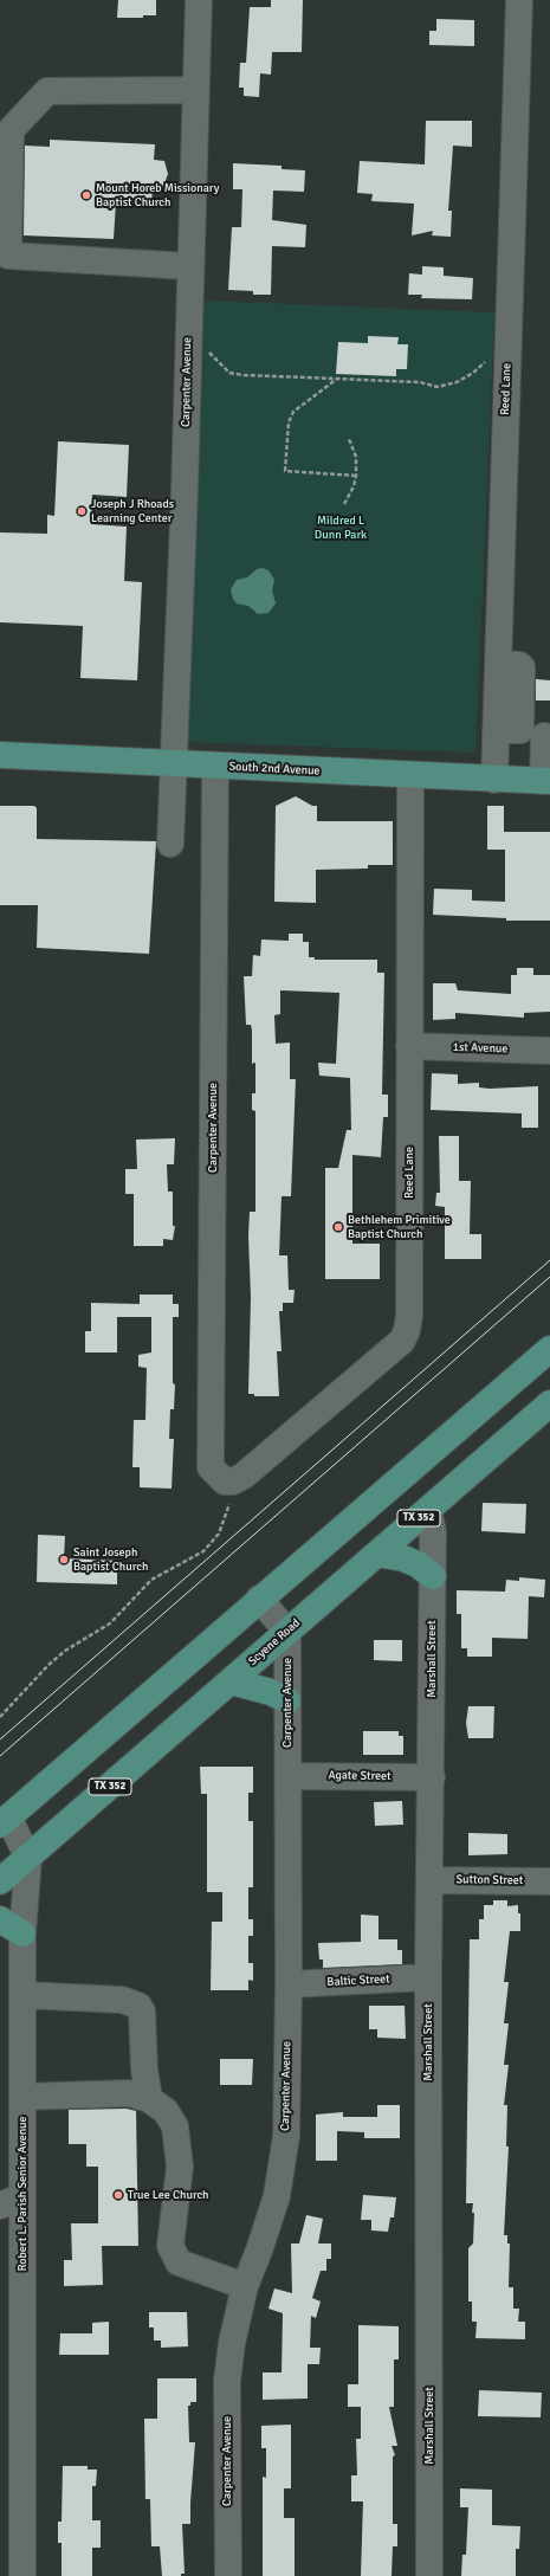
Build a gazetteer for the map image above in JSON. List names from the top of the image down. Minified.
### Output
{"streets":{"main road":["South 2nd Avenue","TX 352","Scyene Road"],"street":["Carpenter Avenue","Reed Lane","1st Avenue","Marshall Street","Agate Street","Sutton Street","Baltic Street","Robert L. Parish Senior Avenue"]},"crossings":[["Carpenter Avenue","Reed Lane"],["Carpenter Avenue","South 2nd Avenue"],["Carpenter Avenue","Scyene Road"],["Carpenter Avenue","Agate Street"],["Carpenter Avenue","Baltic Street"],["Reed Lane","South 2nd Avenue"],["Reed Lane","1st Avenue"],["Scyene Road","Marshall Street"],["Scyene Road","Robert L. Parish Senior Avenue"],["Marshall Street","Agate Street"],["Marshall Street","Sutton Street"],["Marshall Street","Baltic Street"]],"parks":["Mildred L Dunn Park"],"places":["Mount Horeb Missionary Baptist Church","Joseph J Rhoads Learning Center","Bethlehem Primitive Baptist Church","Saint Joseph Baptist Church","True Lee Church"]}
